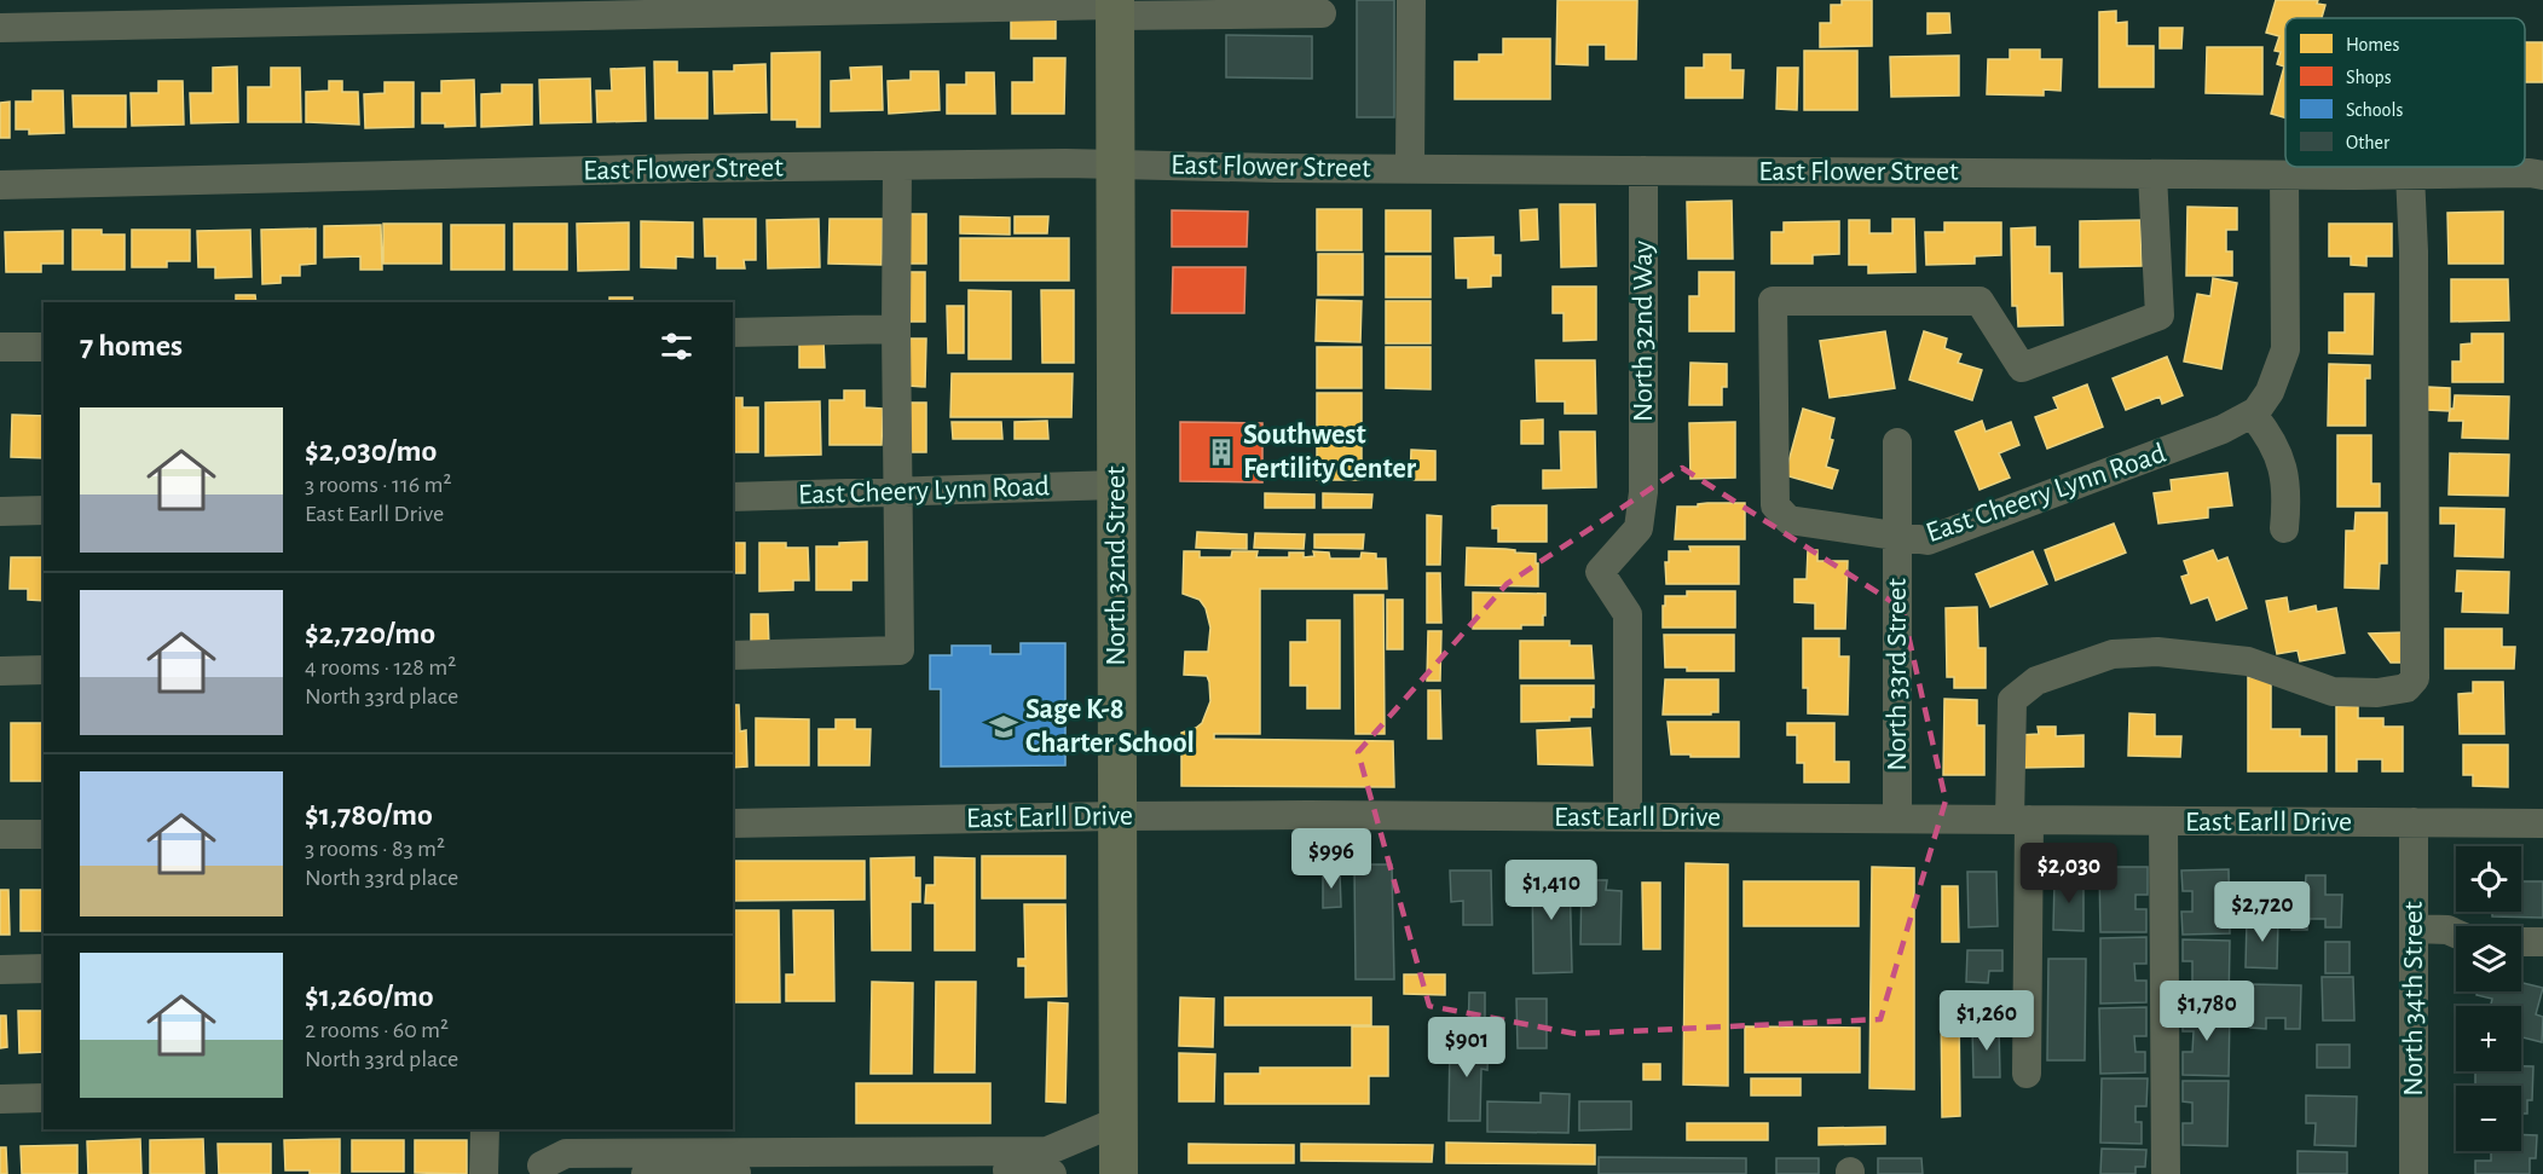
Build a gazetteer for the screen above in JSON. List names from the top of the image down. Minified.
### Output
{"streets":{"main road":["North 32nd Street"],"street":["East Flower Street","North 32nd Way","East Cheery Lynn Road","North 33rd Street","East Earll Drive","North 34th Street"]},"crossings":[["East Flower Street","North 32nd Way"],["East Flower Street","East Cheery Lynn Road"],["East Flower Street","North 32nd Street"],["North 32nd Way","East Earll Drive"],["East Cheery Lynn Road","North 32nd Street"],["East Cheery Lynn Road","North 33rd Street"],["North 32nd Street","East Earll Drive"],["North 33rd Street","East Earll Drive"],["East Earll Drive","North 34th Street"]],"places":{"building":["Southwest Fertility Center"],"school or university":["Sage K-8 Charter School"]},"legend":["Homes","Shops","Schools","Other"],"page":{"heading":"7 homes","list":[{"name":"$2,030/mo","note":"3 rooms · 116 m² · East Earll Drive"},{"name":"$2,720/mo","note":"4 rooms · 128 m² · North 33rd place"},{"name":"$1,780/mo","note":"3 rooms · 83 m² · North 33rd place"},{"name":"$1,260/mo","note":"2 rooms · 60 m² · North 33rd place"}],"price":["$996","$2,030","$1,410","$2,720","$1,780","$1,260","$901"],"map_buttons":["+","−"]}}
